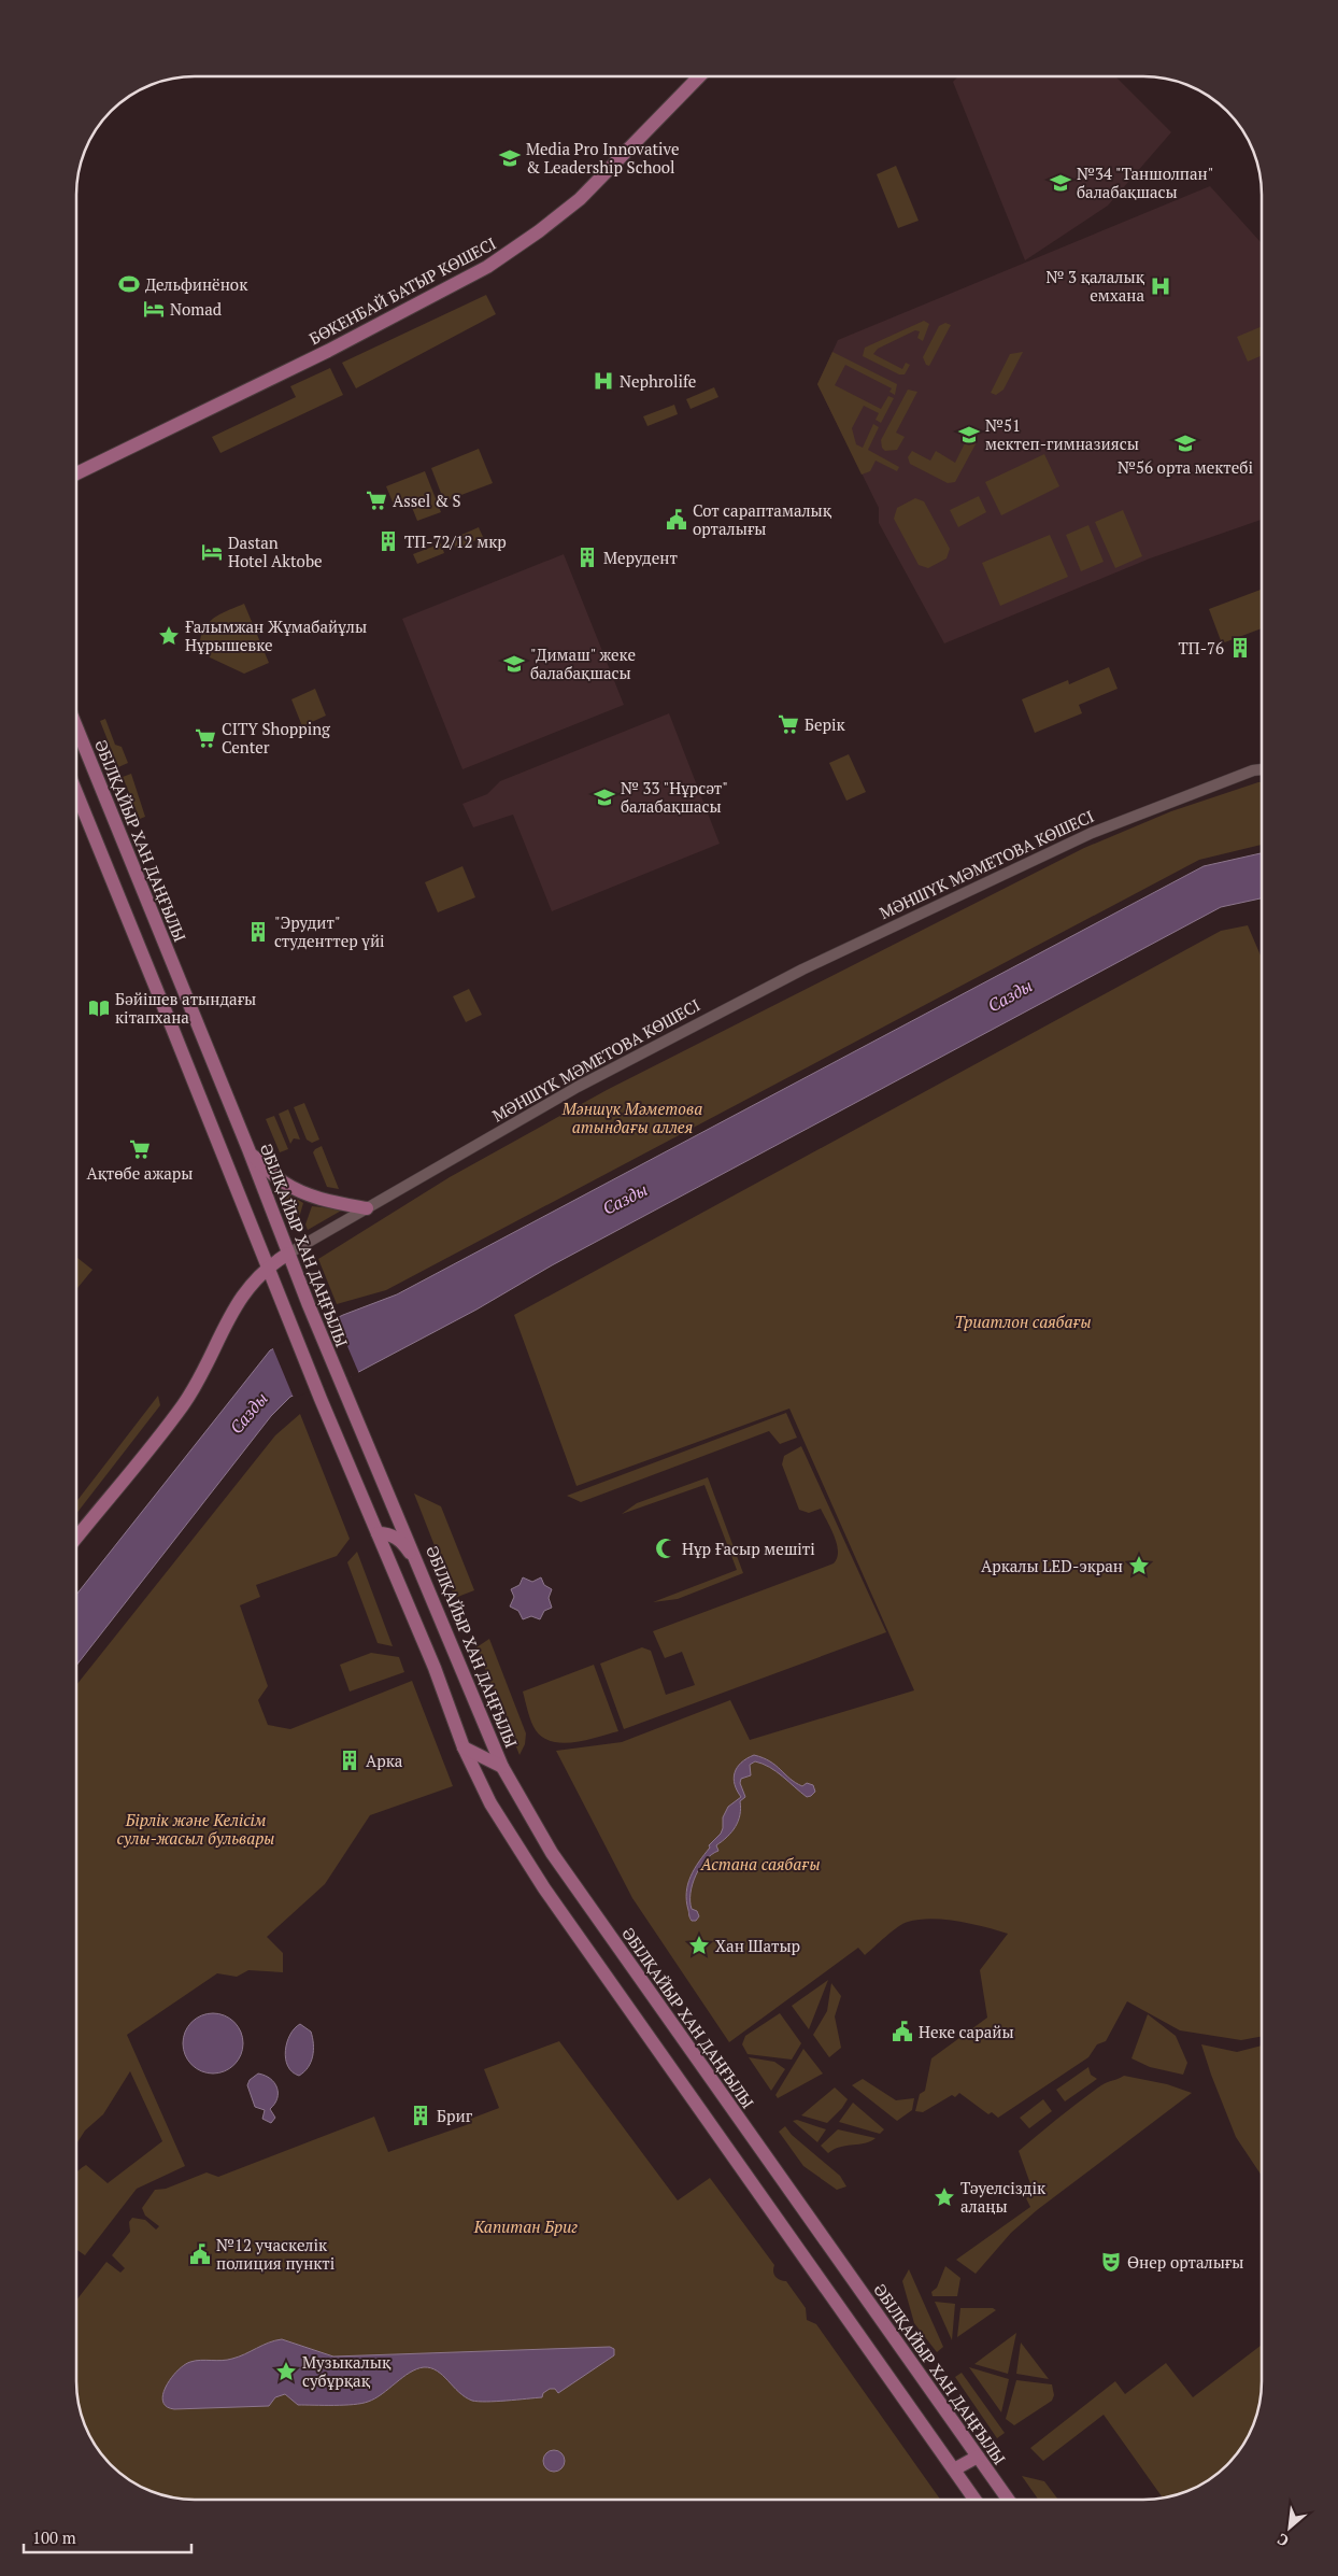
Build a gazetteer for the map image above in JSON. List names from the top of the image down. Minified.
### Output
{"streets":{"main road":["БӨКЕНБАЙ БАТЫР КӨШЕСІ","ӘБІЛҚАЙЫР ХАН ДАҢҒЫЛЫ","МӘНШҮК МӘМЕТОВА КӨШЕСІ"]},"crossings":[["ӘБІЛҚАЙЫР ХАН ДАҢҒЫЛЫ","МӘНШҮК МӘМЕТОВА КӨШЕСІ"]],"water":["Сазды"],"parks":["Мәншүк Мәметова атындағы аллея","Триатлон саябағы","Бірлік және Келісім сулы-жасыл бульвары","Астана саябағы","Капитан Бриг"],"places":{"school or university":["Media Pro Innovative & Leadership School","№34 \"Таншолпан\" балабақшасы","№51 мектеп-гимназиясы","№56 орта мектебі","\"Димаш\" жеке балабақшасы","№ 33 \"Нұрсәт\" балабақшасы"],"sports":["Дельфинёнок"],"hospital":["№ 3 қалалық емхана","Nephrolife"],"hotel":["Nomad","Dastan Hotel Aktobe"],"supermarket":["Assel & S","Берік","CITY Shopping Center","Ақтөбе ажары"],"public building":["Сот сараптамалық орталығы","Неке сарайы","№12 учаскелік полиция пункті"],"building":["ТП-72/12 мкр","Мерудент","ТП-76","\"Эрудит\" студенттер үйі","Арка","Бриг"],"place":["Ғалымжан Жұмабайұлы Нұрышевке","Аркалы LED-экран","Хан Шатыр","Тәуелсіздік алаңы","Музыкалық субұрқақ"],"library":["Бәйішев атындағы кітапхана"],"mosque":["Нұр Ғасыр мешіті"],"theatre":["Өнер орталығы"]},"scale_bar":"100 m","north":"bottom left"}
